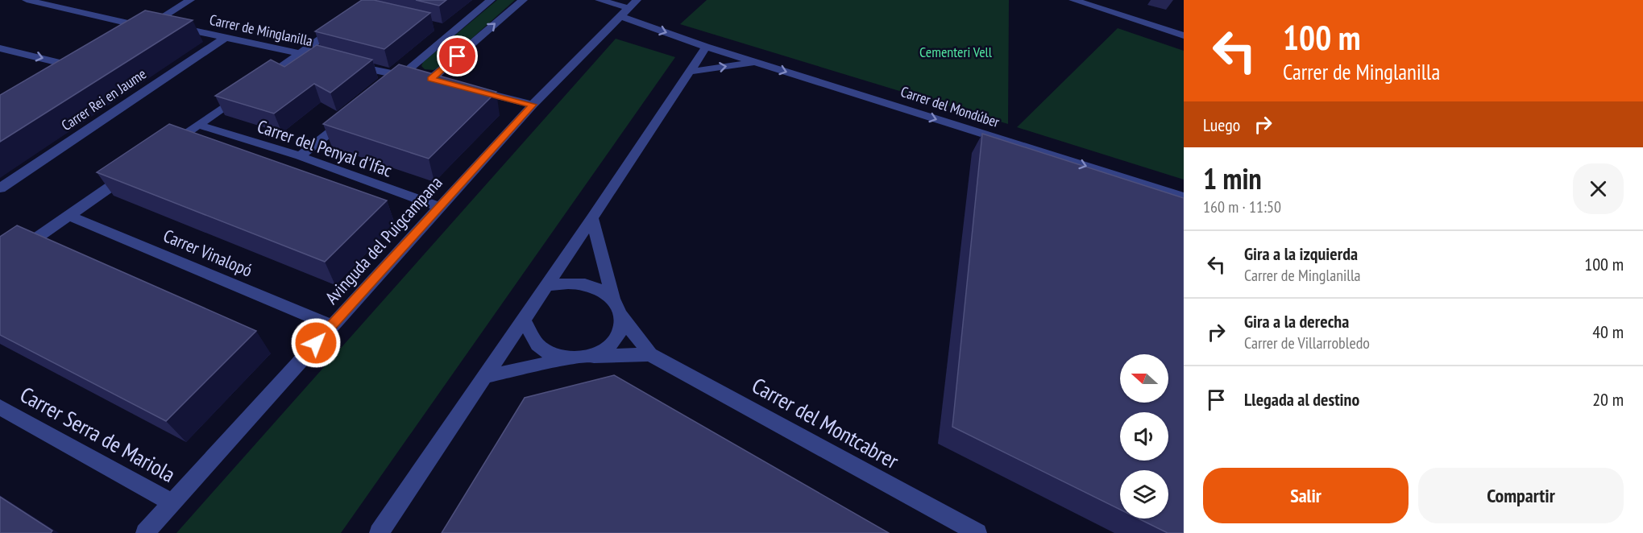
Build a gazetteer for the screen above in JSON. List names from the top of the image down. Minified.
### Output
{"streets":{"street":["Carrer de Minglanilla","Carrer Rei en Jaume","Carrer del Mondúber","Carrer del Penyal d'Ifac","Avinguda del Puigcampana","Carrer Vinalopó","Carrer del Montcabrer","Carrer Serra de Mariola"]},"crossings":[["Carrer de Minglanilla","Carrer Rei en Jaume"],["Carrer del Mondúber","Avinguda del Puigcampana"],["Carrer del Penyal d'Ifac","Avinguda del Puigcampana"],["Avinguda del Puigcampana","Carrer Vinalopó"],["Avinguda del Puigcampana","Carrer Serra de Mariola"]],"one_way":["Carrer del Mondúber"],"parks":["Cementeri Vell"],"north":"left","page":{"turn":["100 m","Carrer de Minglanilla"],"then":"Luego","heading":["1 min","160 m · 11:50"],"list":[{"name":"Gira a la izquierda","note":"Carrer de Minglanilla","value":"100 m"},{"name":"Gira a la derecha","note":"Carrer de Villarrobledo","value":"40 m"},{"name":"Llegada al destino","value":"20 m"}],"buttons":["Salir","Compartir"]}}
